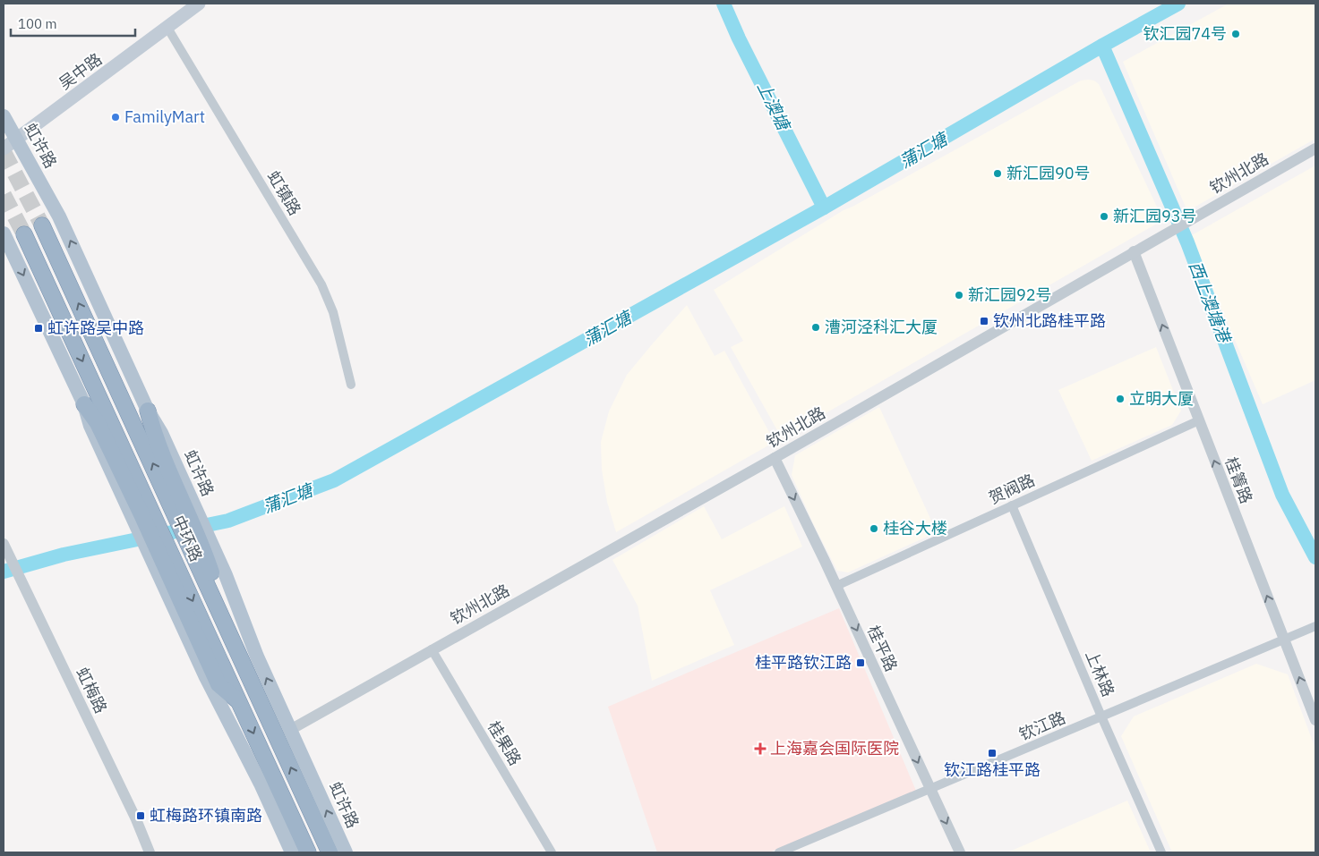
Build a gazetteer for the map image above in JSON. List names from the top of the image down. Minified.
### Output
{"streets":{"highway":["中环路"],"main road":["吴中路","虹许路"],"street":["钦州北路","虹镇路","桂箐路","贺阀路","桂平路","上林路","虹梅路","钦江路","桂果路"]},"crossings":[["吴中路","虹许路"],["吴中路","虹镇路"],["虹许路","钦州北路"],["虹许路","中环路"],["钦州北路","桂箐路"],["钦州北路","桂平路"],["钦州北路","桂果路"],["桂箐路","贺阀路"],["桂箐路","钦江路"],["贺阀路","桂平路"],["贺阀路","上林路"],["桂平路","钦江路"],["上林路","钦江路"]],"one_way":["桂箐路","桂平路"],"water":["上澳塘","蒲汇塘","西上澳塘港"],"places":{"other":["钦汇园74号","FamilyMart","新汇园90号","新汇园93号","新汇园92号","漕河泾科汇大厦","立明大厦","桂谷大楼"],"transit":["钦州北路桂平路","虹许路吴中路","桂平路钦江路","钦江路桂平路","虹梅路环镇南路"],"health":["上海嘉会国际医院"]},"scale_bar":"100 m"}
